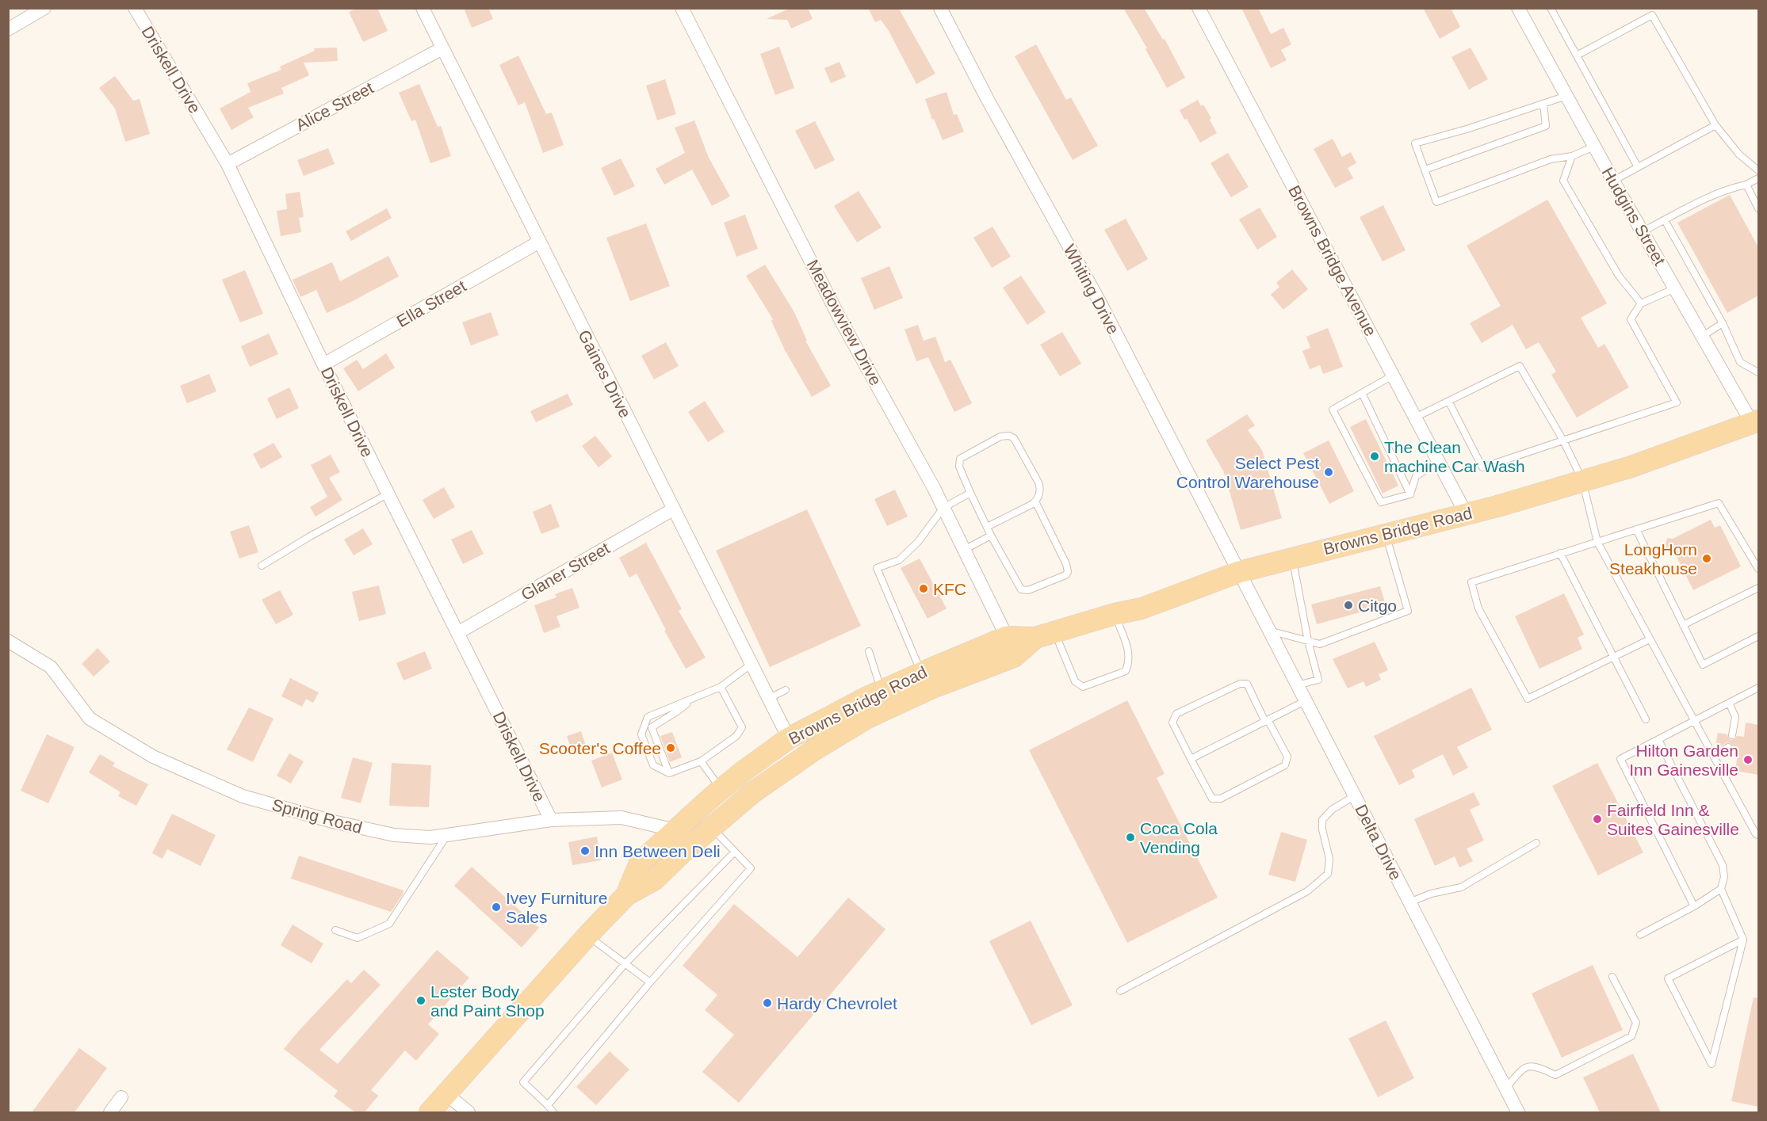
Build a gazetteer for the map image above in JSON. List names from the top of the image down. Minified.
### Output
{"streets":{"main road":["Browns Bridge Road"],"street":["Driskell Drive","Alice Street","Hudgins Street","Browns Bridge Avenue","Whiting Drive","Ella Street","Meadowview Drive","Gaines Drive","Glaner Street","Spring Road","Delta Drive"]},"crossings":[["Driskell Drive","Alice Street"],["Driskell Drive","Ella Street"],["Driskell Drive","Glaner Street"],["Driskell Drive","Spring Road"],["Alice Street","Gaines Drive"],["Hudgins Street","Browns Bridge Road"],["Browns Bridge Avenue","Browns Bridge Road"],["Whiting Drive","Browns Bridge Road"],["Whiting Drive","Delta Drive"],["Ella Street","Gaines Drive"],["Meadowview Drive","Browns Bridge Road"],["Gaines Drive","Browns Bridge Road"],["Gaines Drive","Glaner Street"],["Browns Bridge Road","Spring Road"],["Browns Bridge Road","Delta Drive"]],"places":["The Clean machine Car Wash","Select Pest Control Warehouse","LongHorn Steakhouse","KFC","Citgo","Scooter's Coffee","Hilton Garden Inn Gainesville","Fairfield Inn & Suites Gainesville","Coca Cola Vending","Inn Between Deli","Ivey Furniture Sales","Lester Body and Paint Shop","Hardy Chevrolet"]}
